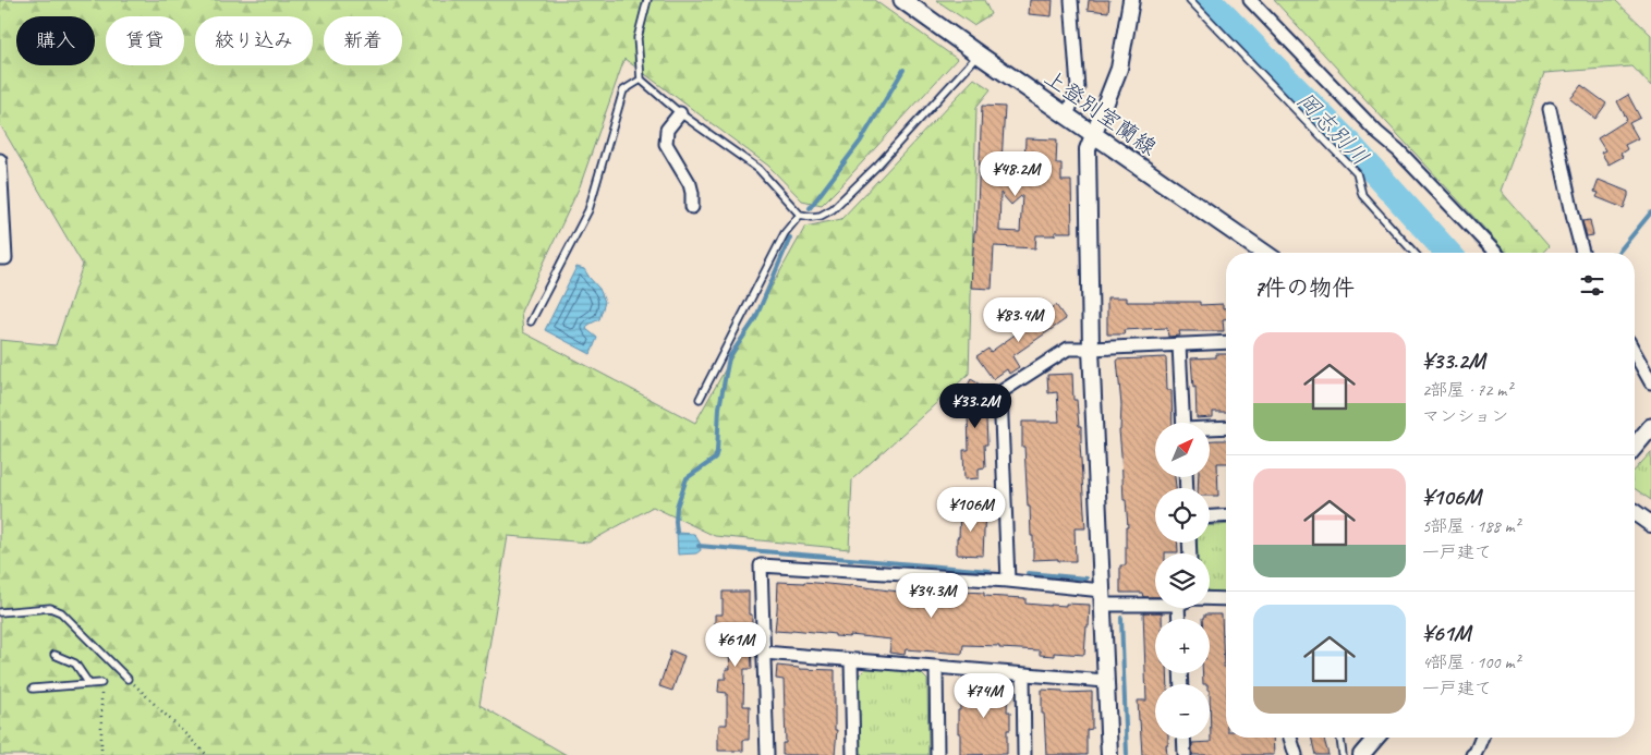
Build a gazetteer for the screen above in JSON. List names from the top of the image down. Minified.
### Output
{"streets":{"main road":["上登別室蘭線"]},"water":["岡志別川"],"north":"top right","page":{"chip":["購入","賃貸","絞り込み","新着"],"price":["¥48.2M","¥83.4M","¥33.2M","¥106M","¥34.3M","¥61M","¥74M"],"heading":"7件の物件","list":[{"name":"¥33.2M","note":"2部屋 · 72 m² · マンション"},{"name":"¥106M","note":"5部屋 · 188 m² · 一戸建て"},{"name":"¥61M","note":"4部屋 · 100 m² · 一戸建て"}],"map_buttons":["+","−"]}}
